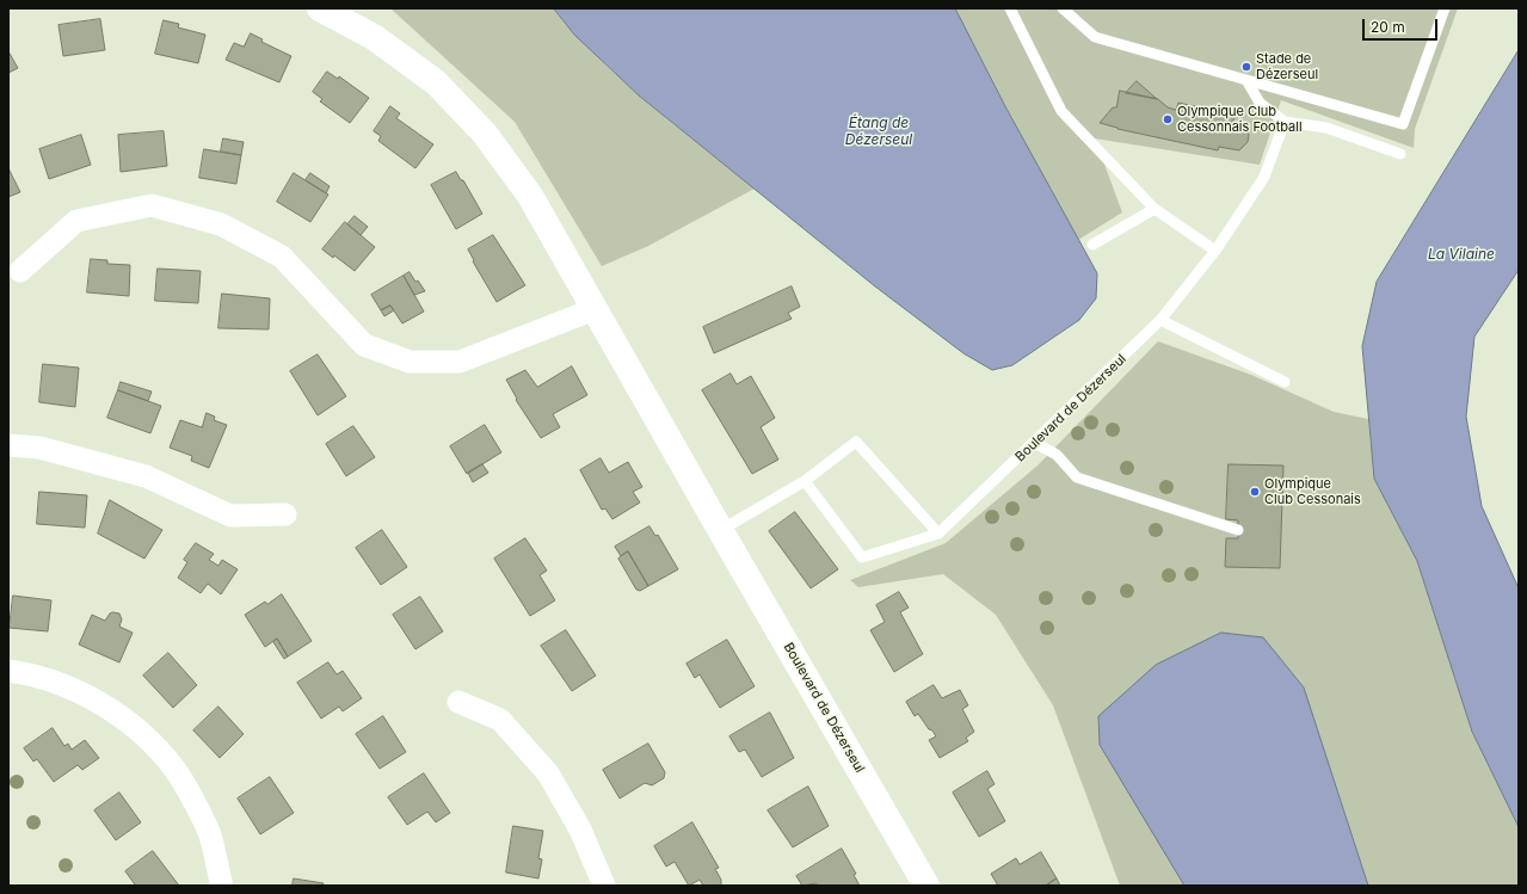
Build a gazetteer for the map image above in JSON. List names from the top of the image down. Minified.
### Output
{"streets":{"street":["Boulevard de Dézerseul"]},"water":["Étang de Dézerseul","La Vilaine"],"places":["Stade de Dézerseul","Olympique Club Cessonnais Football","Olympique Club Cessonais"],"scale_bar":"20 m"}
